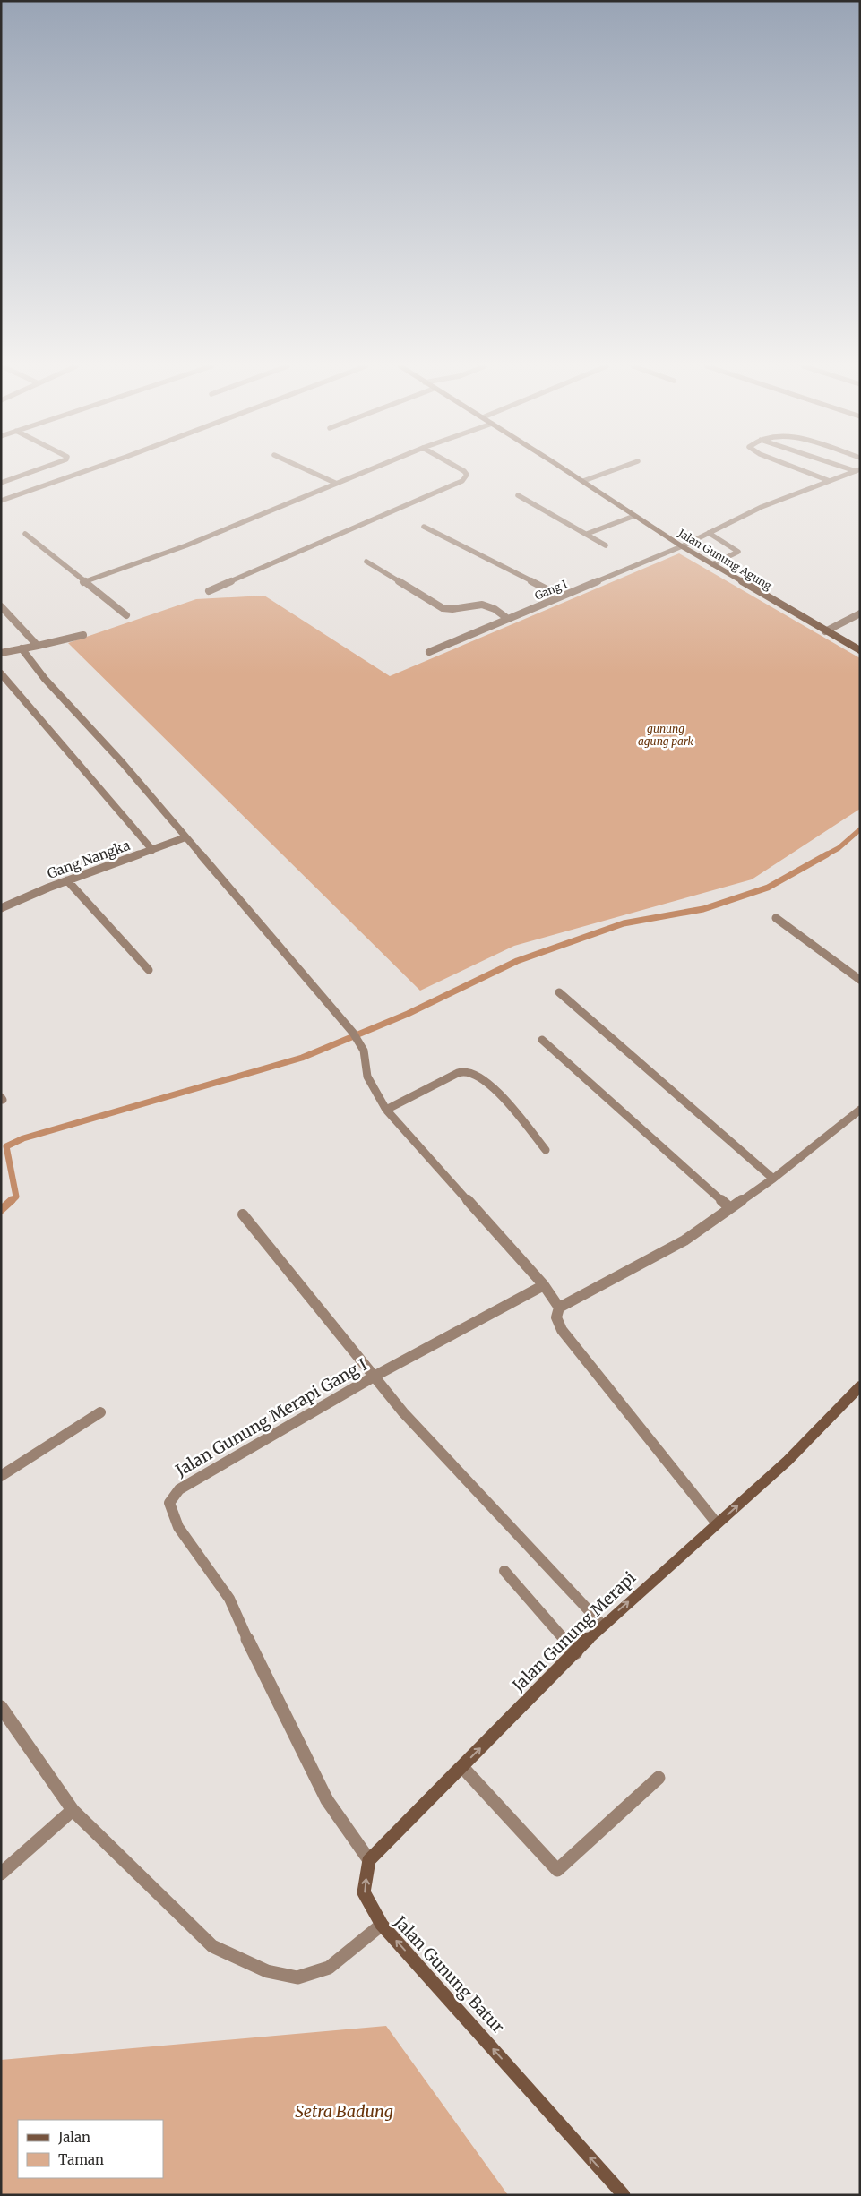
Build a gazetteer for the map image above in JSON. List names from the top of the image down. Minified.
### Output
{"streets":{"main road":["Jalan Gunung Agung","Jalan Gunung Merapi","Jalan Gunung Batur"],"street":["Gang I","Gang Nangka","Jalan Gunung Merapi Gang I"]},"crossings":[["Jalan Gunung Agung","Gang I"],["Jalan Gunung Merapi Gang I","Jalan Gunung Merapi"]],"one_way":["Jalan Gunung Merapi","Jalan Gunung Batur"],"parks":["gunung agung park","Setra Badung"],"legend":["Jalan","Taman"]}
